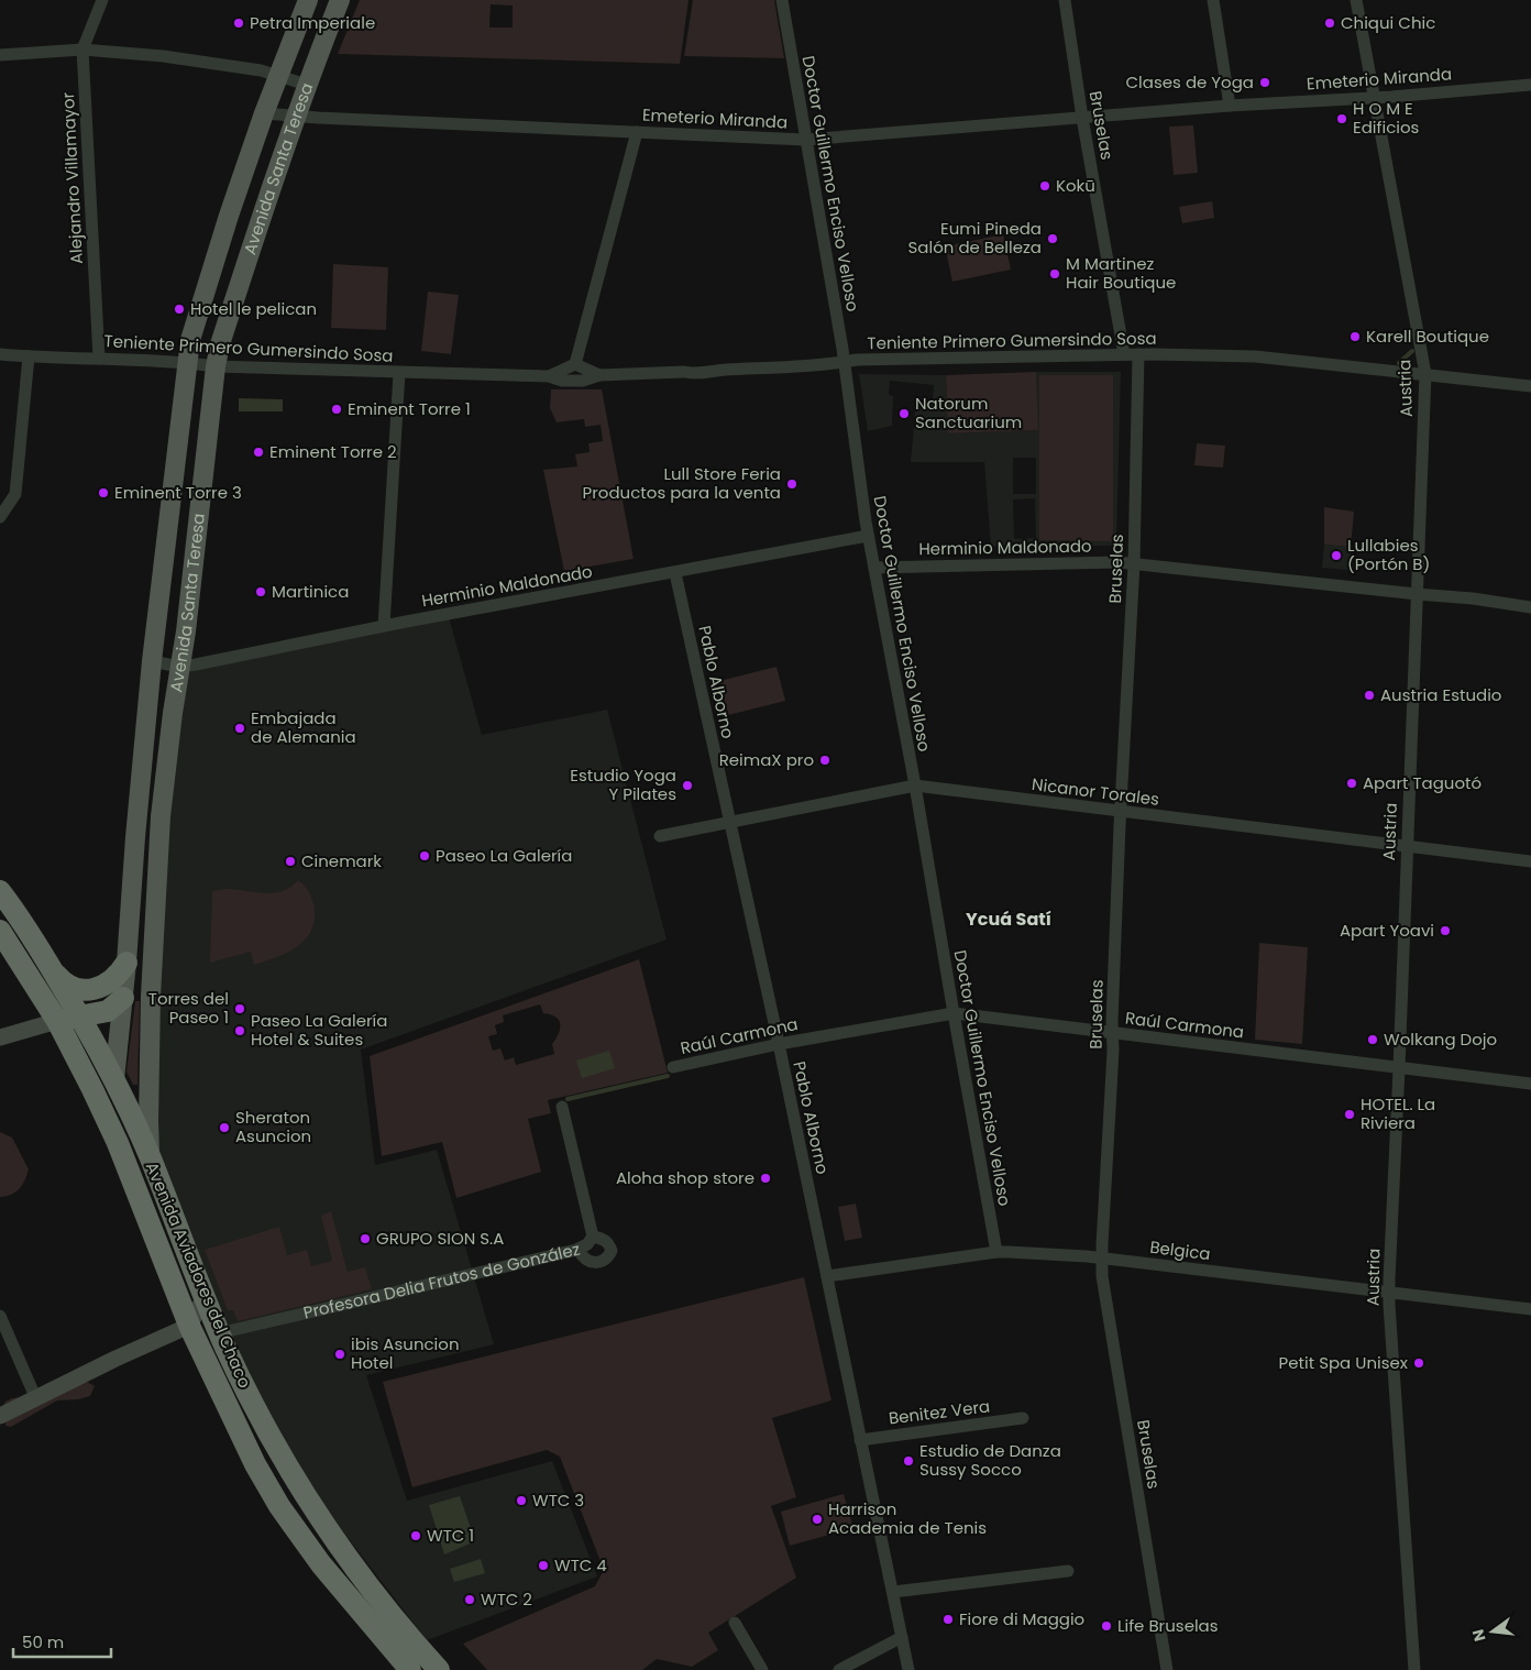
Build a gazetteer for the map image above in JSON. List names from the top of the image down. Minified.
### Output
{"streets":{"highway":["Avenida Aviadores del Chaco"],"main road":["Avenida Santa Teresa"],"street":["Emeterio Miranda","Bruselas","Alejandro Villamayor","Doctor Guillermo Enciso Velloso","Teniente Primero Gumersindo Sosa","Austria","Herminio Maldonado","Pablo Alborno","Nicanor Torales","Raúl Carmona","Belgica","Profesora Delia Frutos de González","Benitez Vera"]},"crossings":[["Emeterio Miranda","Bruselas"],["Emeterio Miranda","Avenida Santa Teresa"],["Emeterio Miranda","Doctor Guillermo Enciso Velloso"],["Emeterio Miranda","Austria"],["Bruselas","Teniente Primero Gumersindo Sosa"],["Bruselas","Herminio Maldonado"],["Bruselas","Nicanor Torales"],["Bruselas","Raúl Carmona"],["Bruselas","Belgica"],["Avenida Santa Teresa","Teniente Primero Gumersindo Sosa"],["Avenida Santa Teresa","Herminio Maldonado"],["Avenida Santa Teresa","Avenida Aviadores del Chaco"],["Alejandro Villamayor","Teniente Primero Gumersindo Sosa"],["Doctor Guillermo Enciso Velloso","Teniente Primero Gumersindo Sosa"],["Doctor Guillermo Enciso Velloso","Herminio Maldonado"],["Doctor Guillermo Enciso Velloso","Nicanor Torales"],["Doctor Guillermo Enciso Velloso","Raúl Carmona"],["Doctor Guillermo Enciso Velloso","Belgica"],["Teniente Primero Gumersindo Sosa","Austria"],["Austria","Herminio Maldonado"],["Austria","Nicanor Torales"],["Austria","Raúl Carmona"],["Austria","Belgica"],["Herminio Maldonado","Pablo Alborno"],["Pablo Alborno","Nicanor Torales"],["Pablo Alborno","Raúl Carmona"],["Pablo Alborno","Belgica"],["Pablo Alborno","Benitez Vera"],["Avenida Aviadores del Chaco","Profesora Delia Frutos de González"]],"districts":["Ycuá Satí"],"places":["Petra Imperiale","Chiqui Chic","Clases de Yoga","H O M E Edificios","Kokū","Eumi Pineda Salón de Belleza","M Martinez Hair Boutique","Hotel le pelican","Karell Boutique","Eminent Torre 1","Natorum Sanctuarium","Eminent Torre 2","Lull Store Feria Productos para la venta","Eminent Torre 3","Lullabies (Portón B)","Martinica","Austria Estudio","Embajada de Alemania","ReimaX pro","Apart Taguotó","Estudio Yoga Y Pilates","Paseo La Galería","Cinemark","Apart Yoavi","Torres del Paseo 1","Paseo La Galería Hotel & Suites","Wolkang Dojo","HOTEL. La Riviera","Sheraton Asuncion","Aloha shop store","GRUPO SION S.A","ibis Asuncion Hotel","Petit Spa Unisex","Estudio de Danza Sussy Socco","WTC 3","Harrison Academia de Tenis","WTC 1","WTC 4","WTC 2","Fiore di Maggio","Life Bruselas"],"scale_bar":"50 m","north":"left"}
